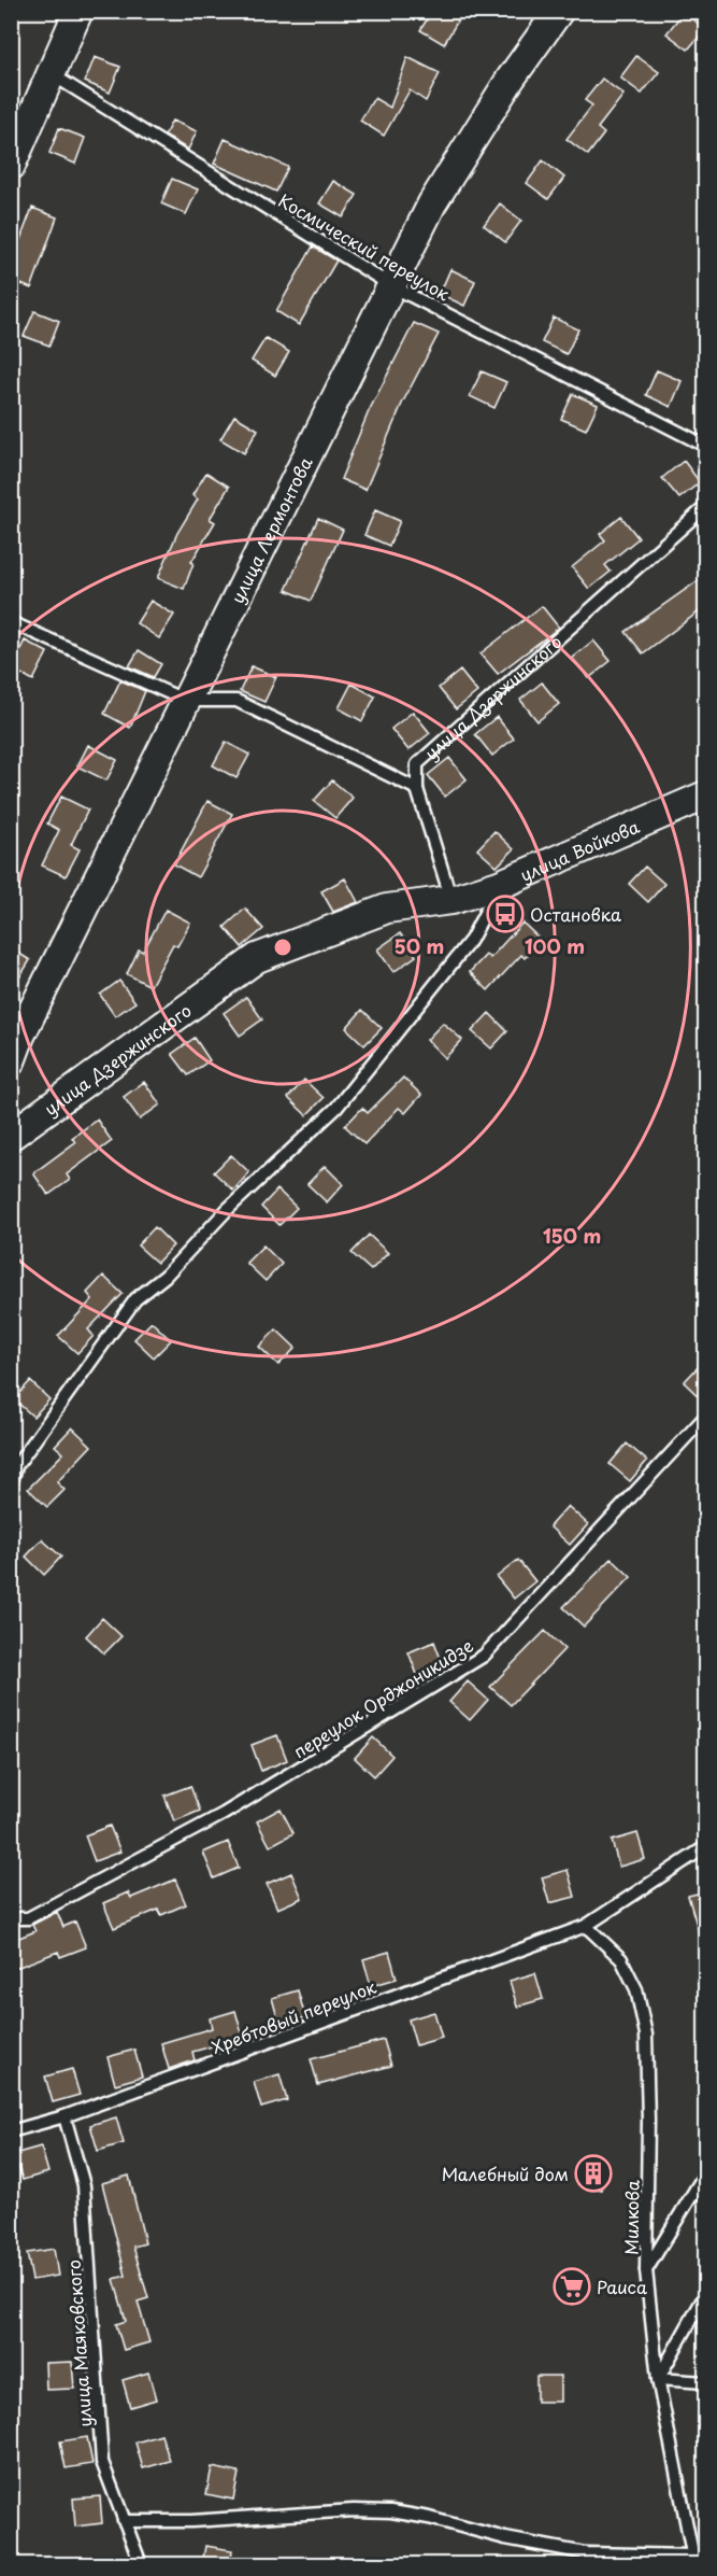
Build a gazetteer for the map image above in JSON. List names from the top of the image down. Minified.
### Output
{"streets":{"street":["улица Лермонтова","улица Дзержинского","улица Войкова"],"lane":["Космический переулок","переулок Орджоникидзе","Хребтовый переулок","Милкова","улица Маяковского"]},"crossings":[["Космический переулок","улица Лермонтова"],["улица Дзержинского","улица Войкова"],["Хребтовый переулок","Милкова"],["Хребтовый переулок","улица Маяковского"]],"places":{"bus stop":["Остановка"],"building":["Малебный дом"],"supermarket":["Раиса"]},"rings":["50 m","100 m","150 m"]}
